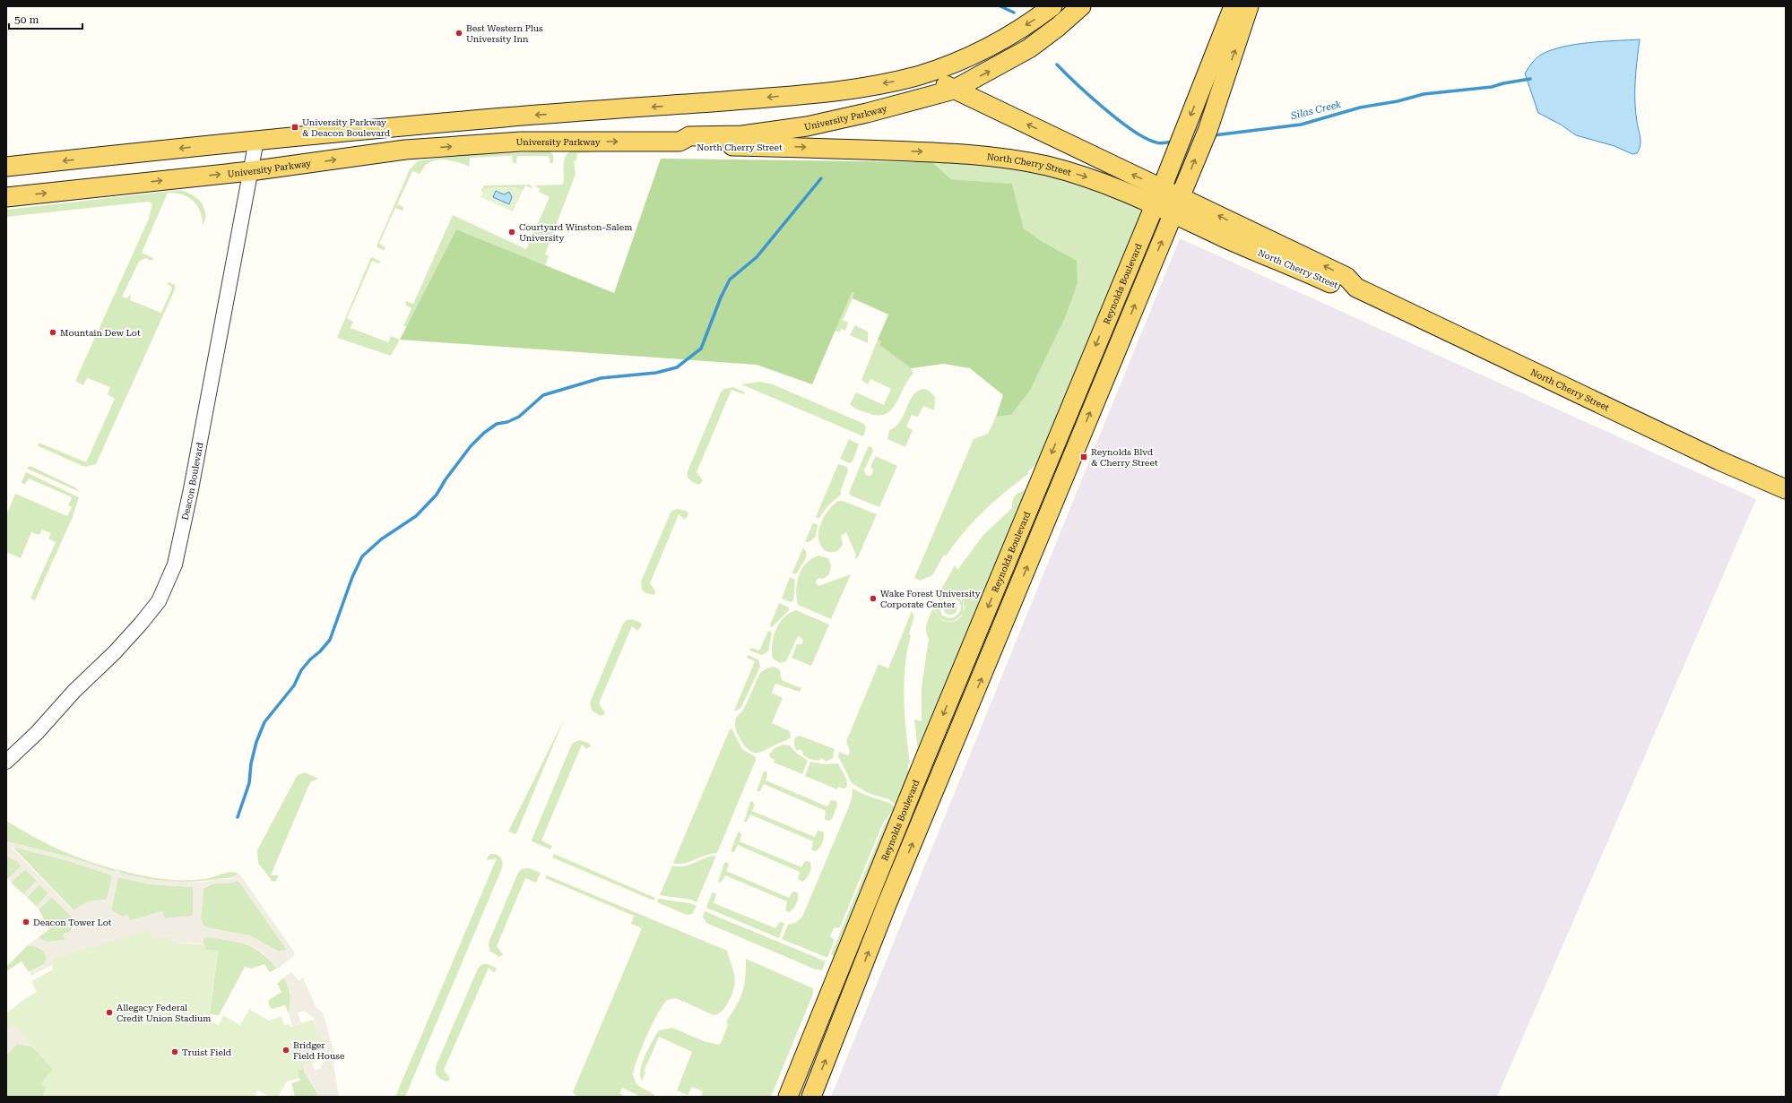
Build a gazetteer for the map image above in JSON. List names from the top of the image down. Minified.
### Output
{"streets":{"main road":["University Parkway","North Cherry Street","Reynolds Boulevard"],"street":["Deacon Boulevard"]},"crossings":[["University Parkway","North Cherry Street"],["University Parkway","Deacon Boulevard"],["North Cherry Street","Reynolds Boulevard"]],"water":["Silas Creek"],"places":{"other":["Best Western Plus University Inn","Courtyard Winston-Salem University","Mountain Dew Lot","Wake Forest University Corporate Center","Deacon Tower Lot","Allegacy Federal Credit Union Stadium","Bridger Field House","Truist Field"],"transit":["University Parkway & Deacon Boulevard","Reynolds Blvd & Cherry Street"]},"scale_bar":"50 m"}
